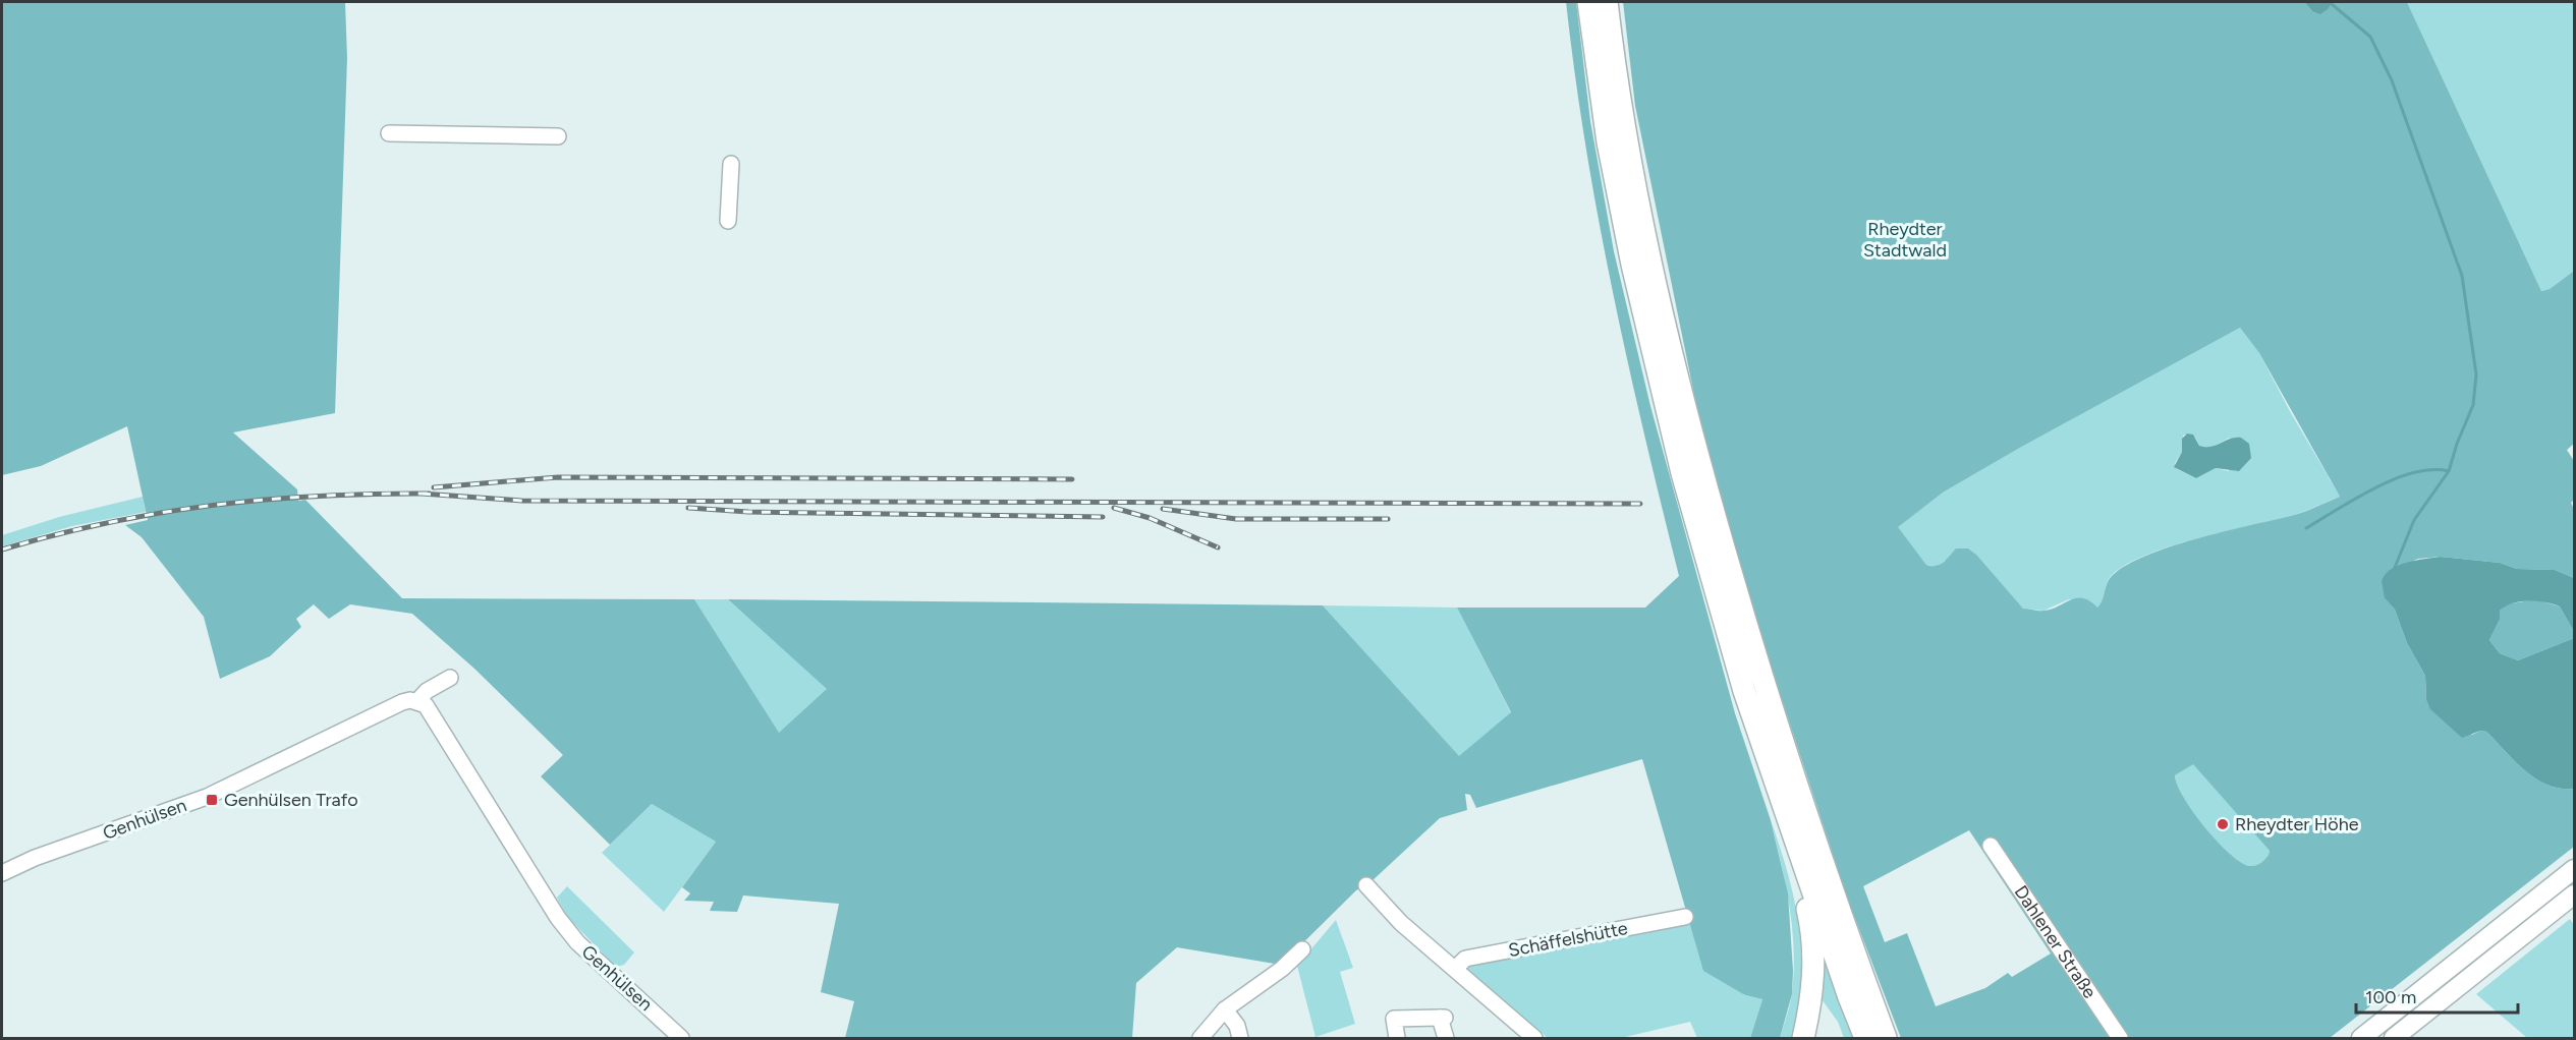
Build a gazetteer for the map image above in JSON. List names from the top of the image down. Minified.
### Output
{"streets":{"street":["Genhülsen","Schäffelshütte","Dahlener Straße"]},"parks":["Rheydter Stadtwald"],"places":{"transit":["Genhülsen Trafo"],"other":["Rheydter Höhe"]},"scale_bar":"100 m"}
